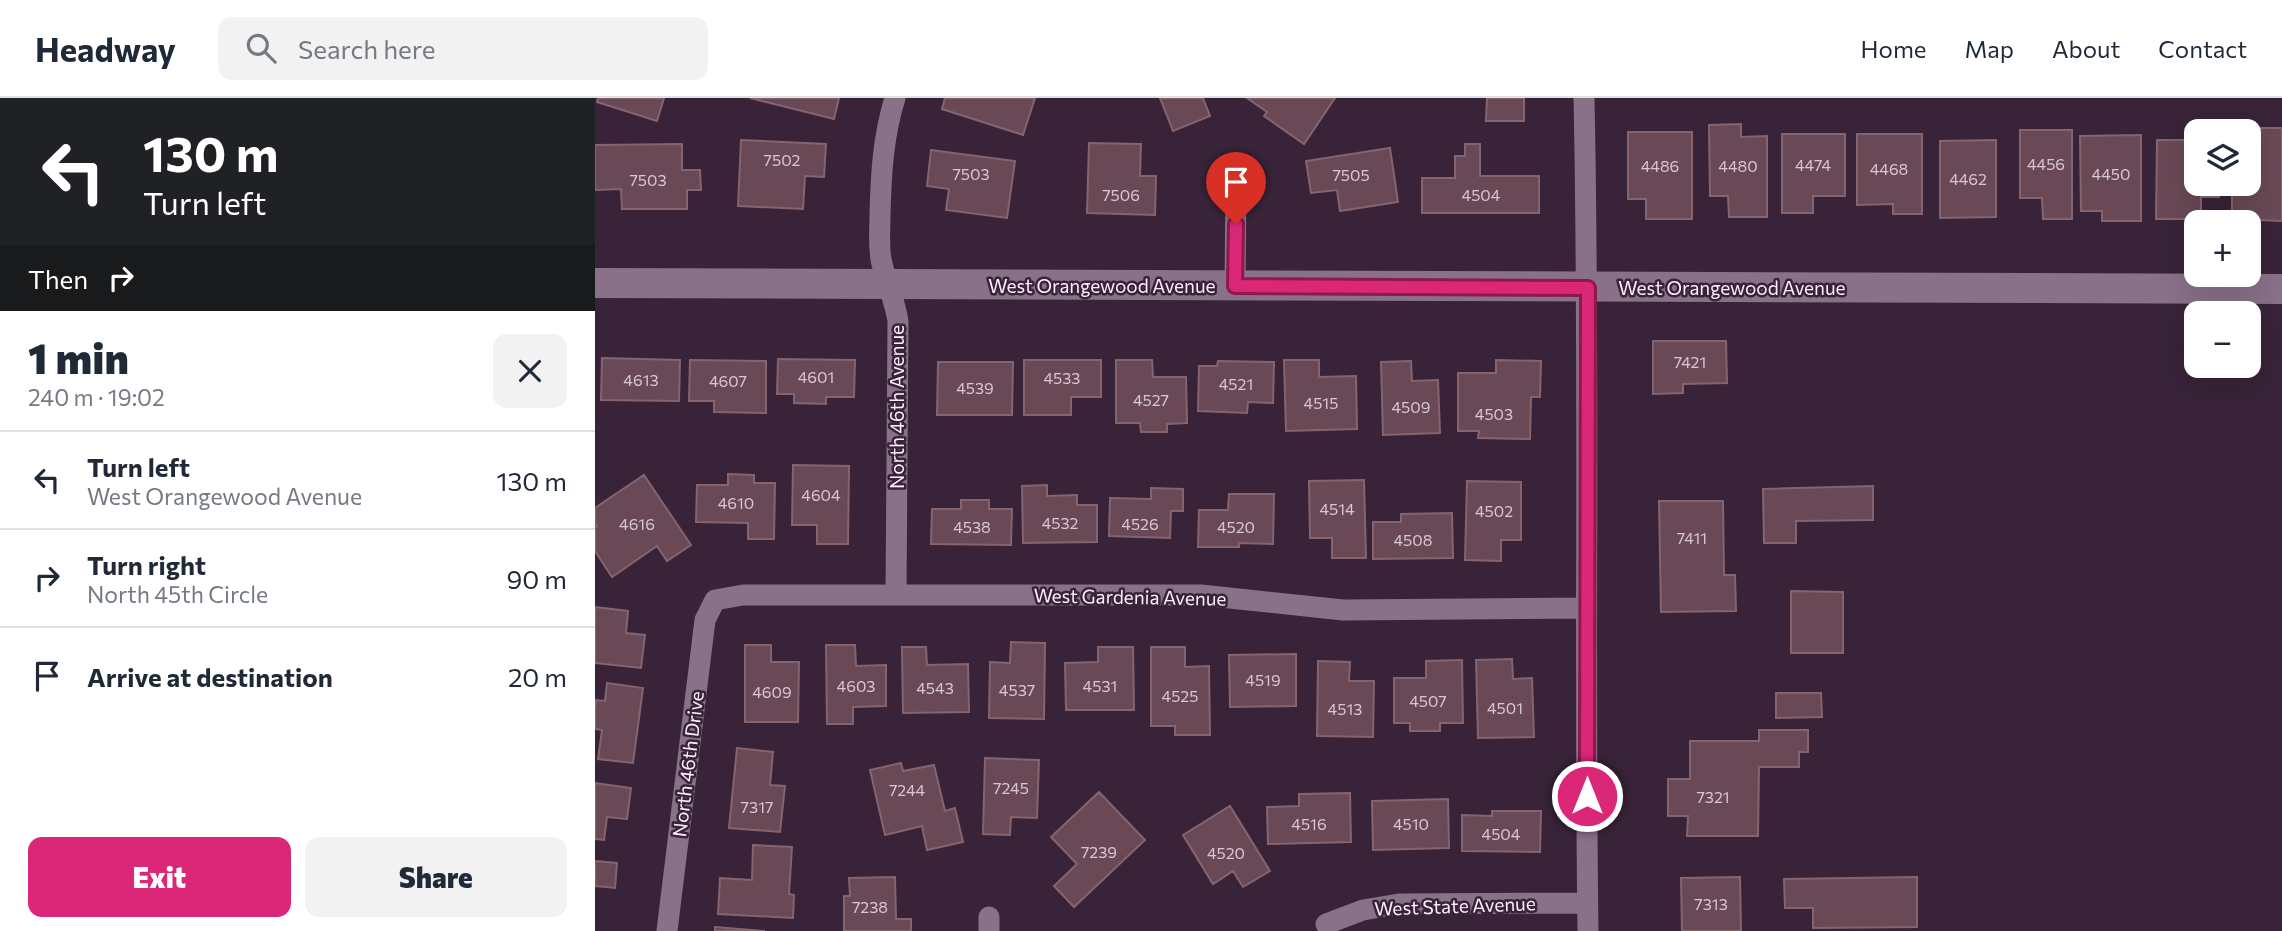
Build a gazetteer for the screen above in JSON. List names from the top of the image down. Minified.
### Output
{"streets":{"street":["West Orangewood Avenue","North 46th Avenue","West Gardenia Avenue","North 46th Drive","West State Avenue"]},"crossings":[["West Orangewood Avenue","North 46th Avenue"],["North 46th Avenue","West Gardenia Avenue"],["West Gardenia Avenue","North 46th Drive"]],"house_numbers":["7502","4456","4474","4486","4480","4468","7503","4450","7505","4462","7503","7506","4504","7421","4601","4533","4613","4607","4521","4539","4527","4515","4509","4503","4604","4610","4514","4502","4532","4616","4526","4538","4520","7411","4508","4519","4603","4531","4543","4537","4609","4525","4507","4501","4513","7245","7244","7321","7317","4516","4510","4504","7239","4520","7313","7238"],"page":{"header":"Headway","search":"Search here","nav":["Home","Map","About","Contact"],"turn":["130 m","Turn left"],"map_buttons":["+","−"],"then":"Then","heading":["1 min","240 m · 19:02"],"list":[{"name":"Turn left","note":"West Orangewood Avenue","value":"130 m"},{"name":"Turn right","note":"North 45th Circle","value":"90 m"},{"name":"Arrive at destination","value":"20 m"}],"buttons":["Exit","Share"]}}
